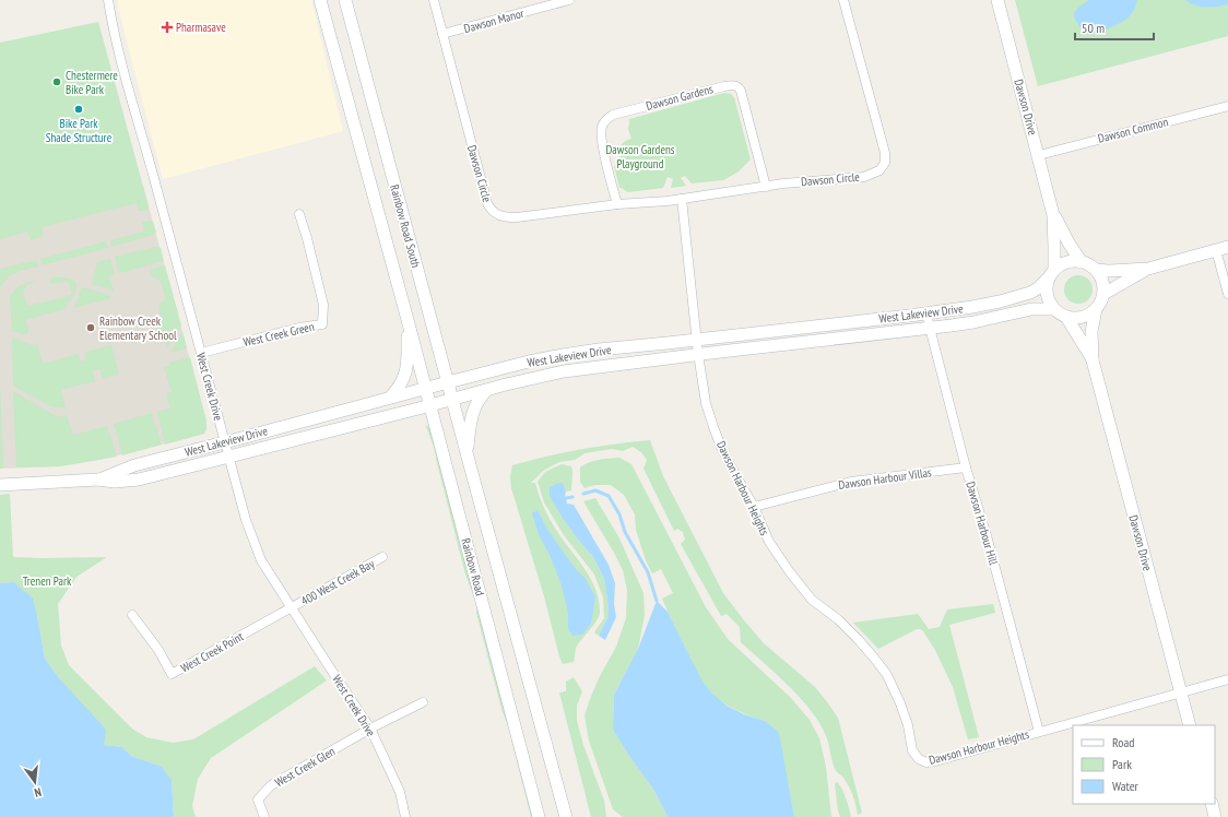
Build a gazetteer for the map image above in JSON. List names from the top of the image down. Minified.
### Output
{"streets":{"street":["Dawson Manor","Dawson Gardens","Dawson Drive","Dawson Common","Dawson Circle","Rainbow Road South","West Lakeview Drive","West Creek Green","West Creek Drive","Dawson Harbour Villas","Dawson Harbour Heights","Dawson Harbour Hill","Rainbow Road","400 West Creek Bay","West Creek Point","West Creek Glen"]},"crossings":[["Dawson Manor","Dawson Circle"],["Dawson Gardens","Dawson Circle"],["Dawson Drive","Dawson Common"],["Dawson Drive","West Lakeview Drive"],["Dawson Drive","Dawson Harbour Heights"],["Rainbow Road South","West Lakeview Drive"],["Rainbow Road South","Rainbow Road"],["West Lakeview Drive","West Creek Drive"],["West Lakeview Drive","Dawson Harbour Heights"],["West Lakeview Drive","Dawson Harbour Hill"],["West Lakeview Drive","Rainbow Road"],["West Creek Green","West Creek Drive"],["West Creek Drive","400 West Creek Bay"],["West Creek Drive","West Creek Point"],["West Creek Drive","West Creek Glen"],["Dawson Harbour Villas","Dawson Harbour Heights"],["Dawson Harbour Villas","Dawson Harbour Hill"],["Dawson Harbour Heights","Dawson Harbour Hill"],["400 West Creek Bay","West Creek Point"]],"parks":["Dawson Gardens Playground","Trenen Park"],"places":{"health":["Pharmasave"],"other":["Chestermere Bike Park","Bike Park Shade Structure","Rainbow Creek Elementary School"]},"legend":["Road","Park","Water"],"scale_bar":"50 m","north":"bottom"}
